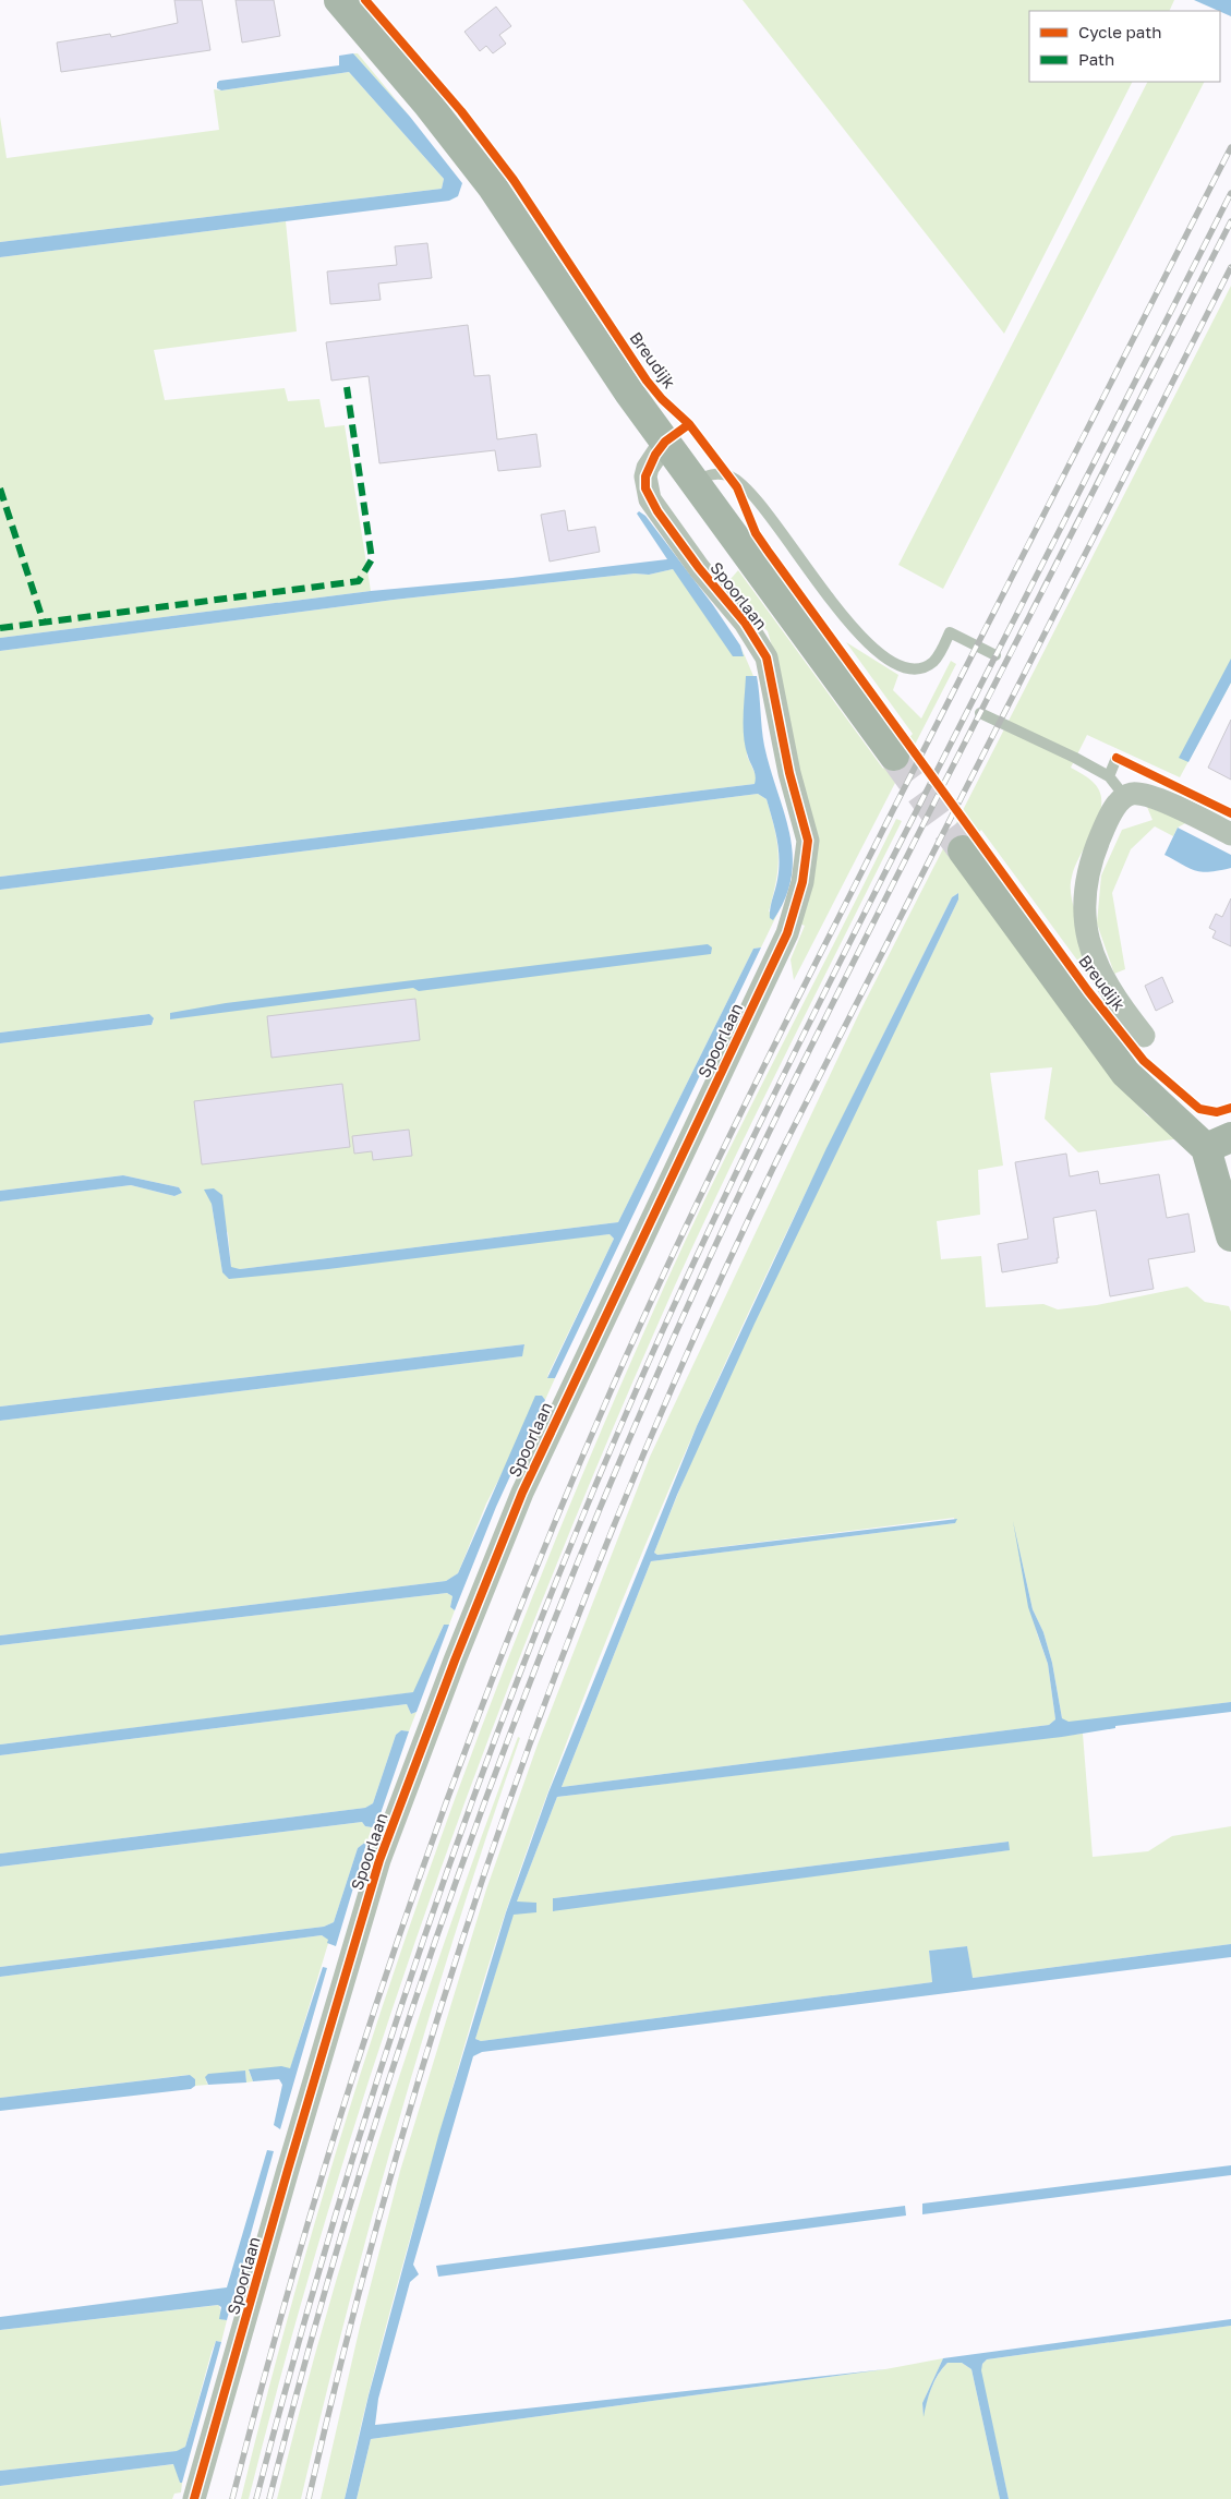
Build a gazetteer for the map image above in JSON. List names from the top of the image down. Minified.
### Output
{"streets":{"street":["Spoorlaan"],"cycle path":["Breudijk"]},"legend":["Cycle path","Path"]}
